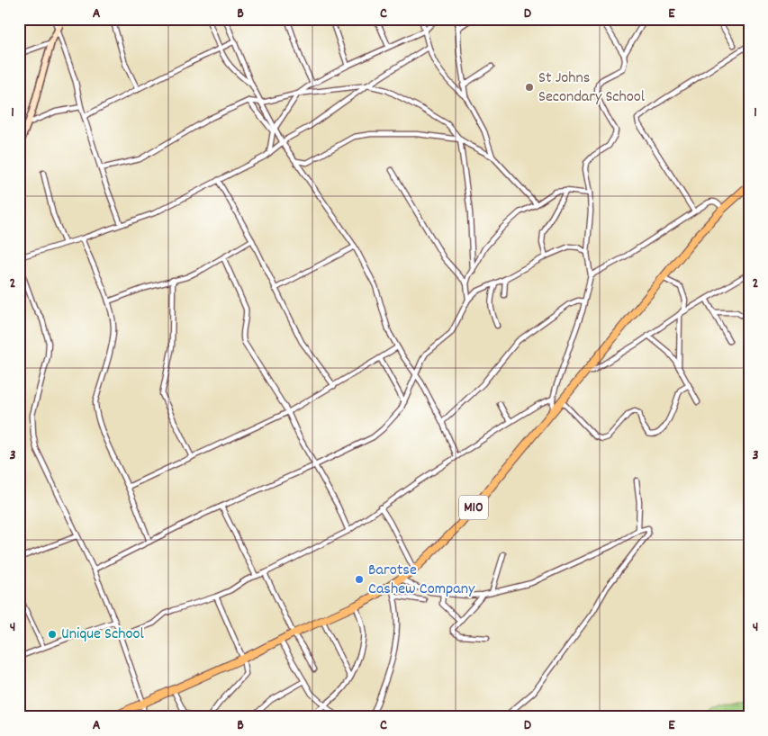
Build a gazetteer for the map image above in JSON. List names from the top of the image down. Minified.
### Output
{"streets":{"main road":["M10"]},"places":["St Johns Secondary School","Barotse Cashew Company","Unique School"],"grid":{"columns":["A","B","C","D","E"],"rows":["1","2","3","4"]}}
